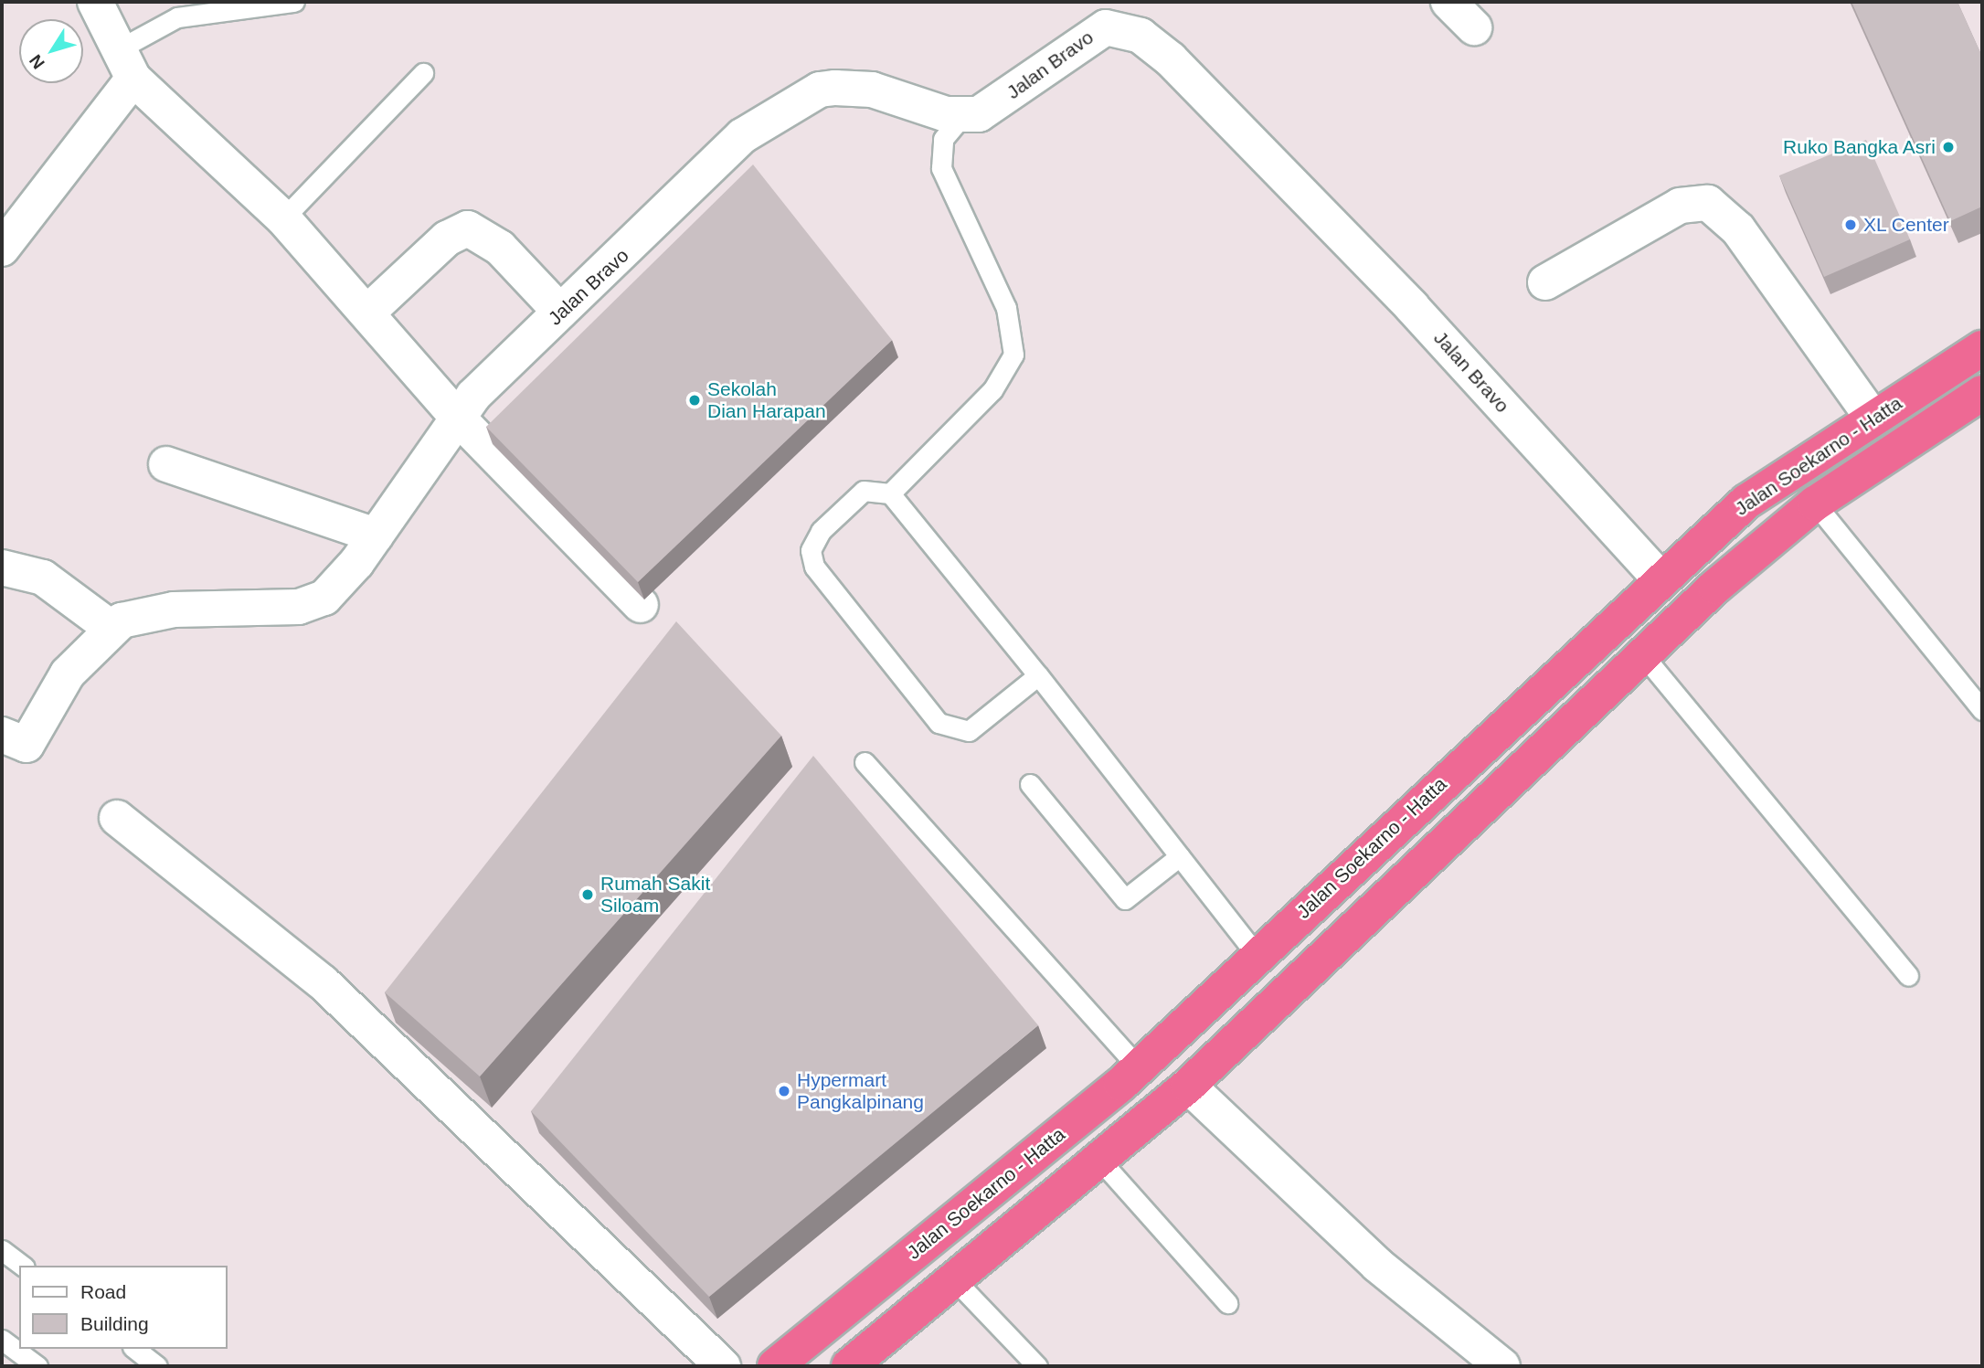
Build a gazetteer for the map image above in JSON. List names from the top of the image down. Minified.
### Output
{"streets":{"highway":["Jalan Soekarno - Hatta"],"street":["Jalan Bravo"]},"crossings":[["Jalan Bravo","Jalan Soekarno - Hatta"]],"places":["Ruko Bangka Asri","XL Center","Sekolah Dian Harapan","Rumah Sakit Siloam","Hypermart Pangkalpinang"],"legend":["Road","Building"],"north":"bottom left"}
